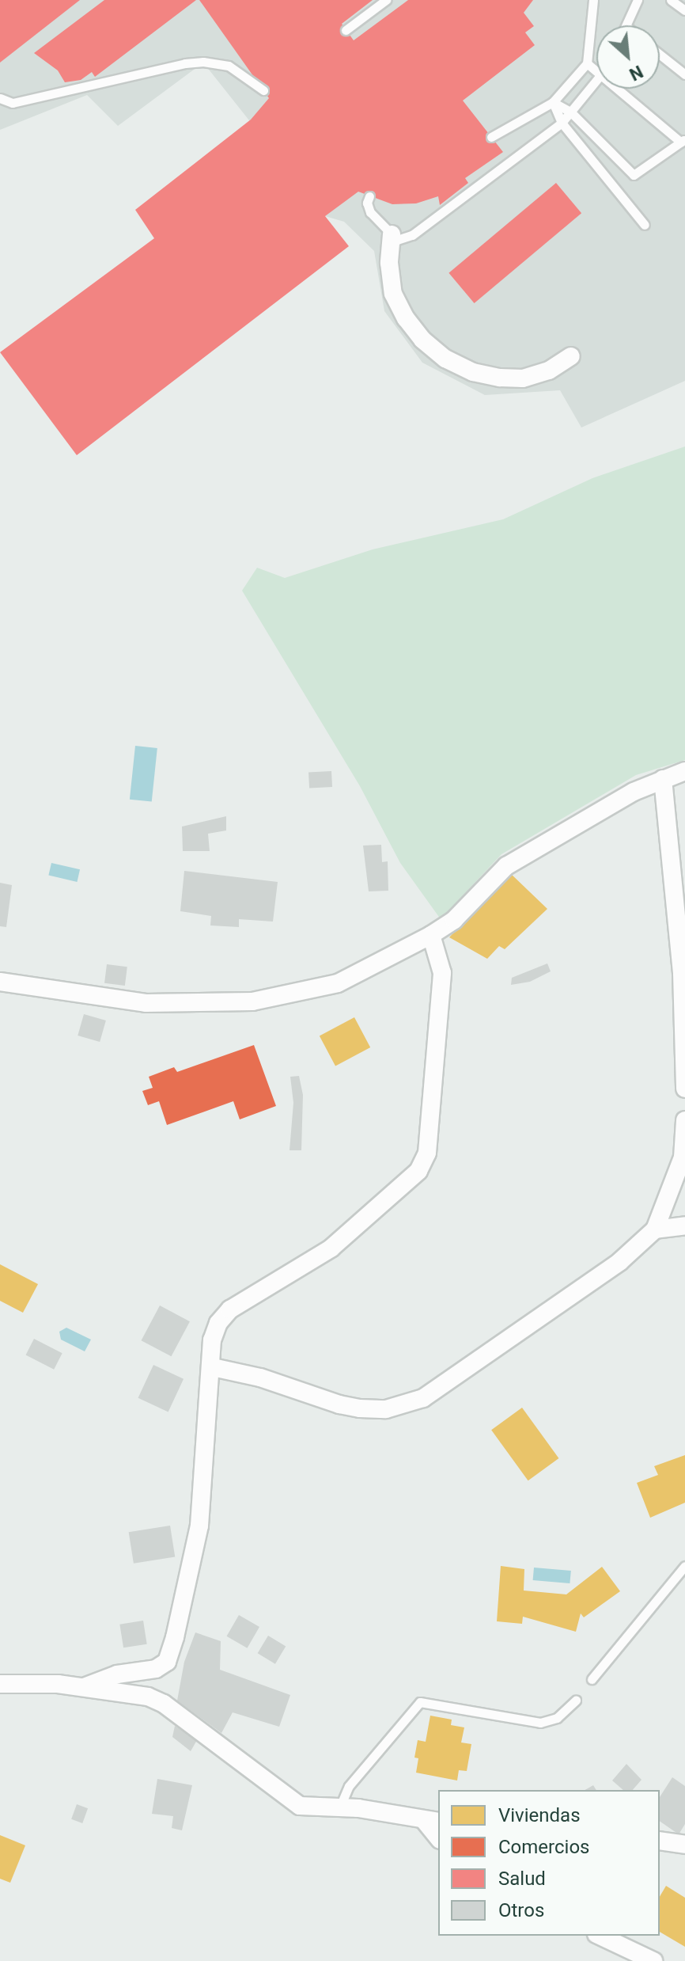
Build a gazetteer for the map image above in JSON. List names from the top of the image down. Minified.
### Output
{"legend":["Viviendas","Comercios","Salud","Otros"],"north":"bottom right"}
